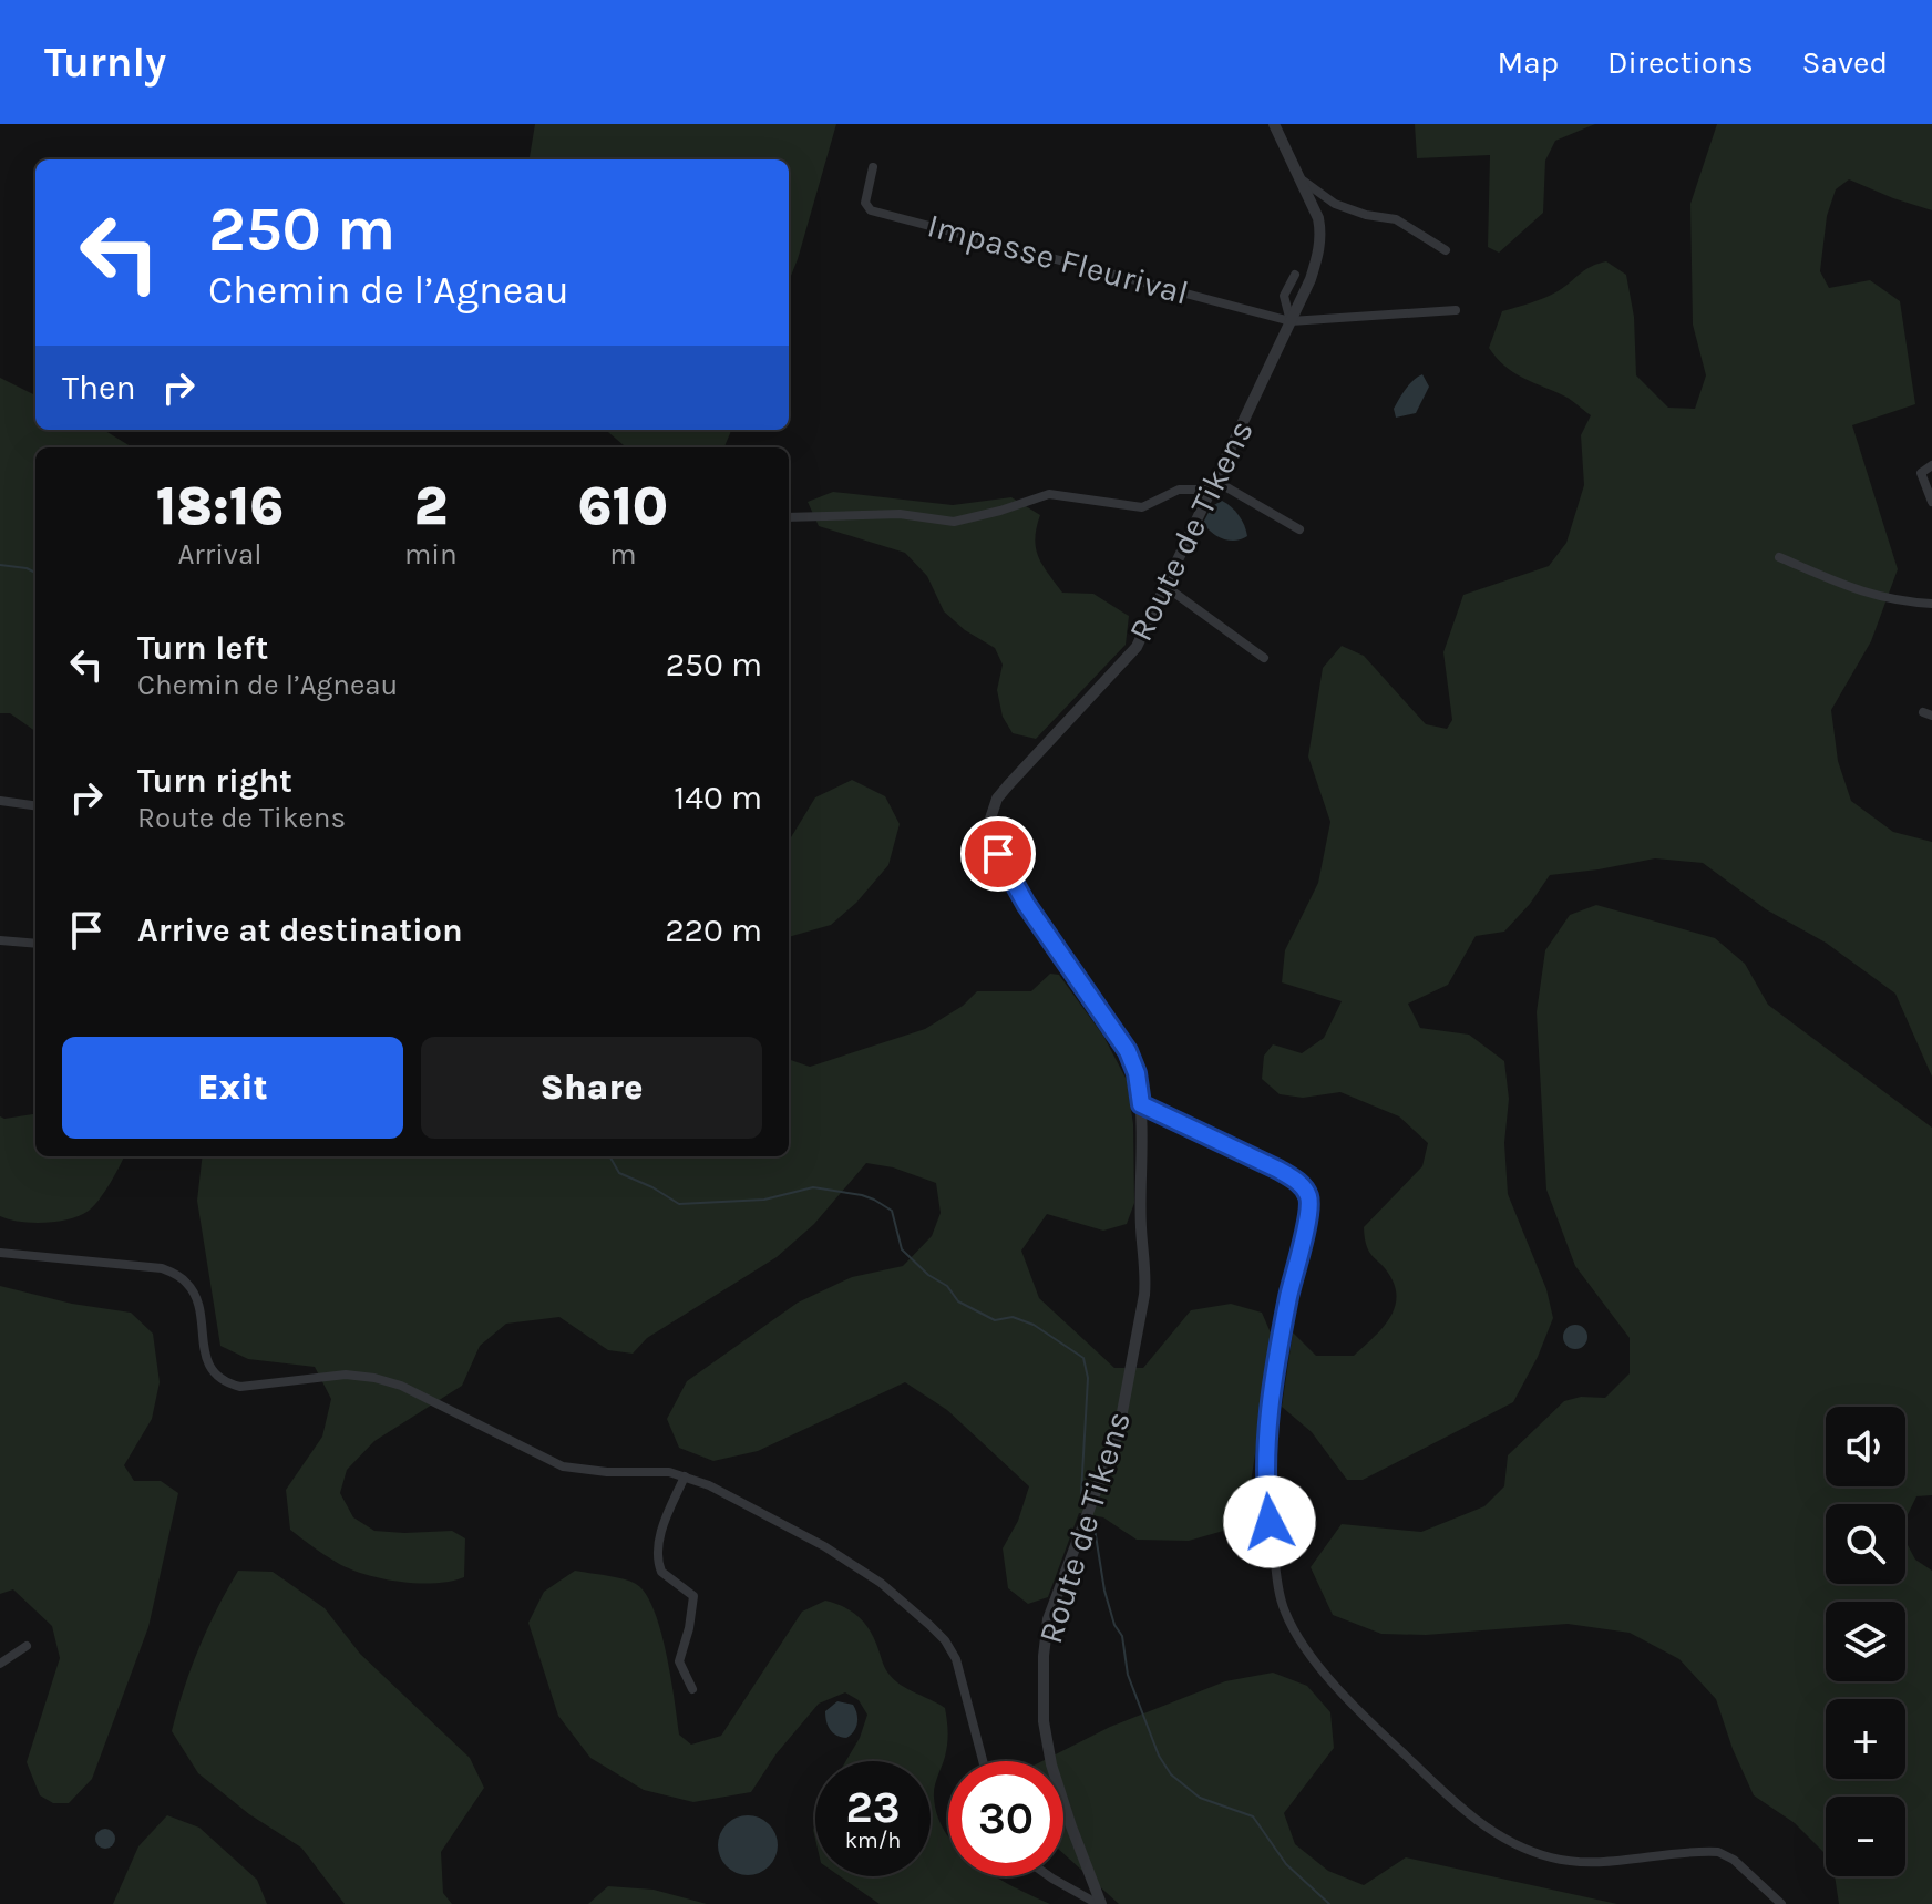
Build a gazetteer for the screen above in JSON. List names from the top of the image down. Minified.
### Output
{"streets":{"street":["Impasse Fleurival","Route de Tikens"]},"crossings":[["Impasse Fleurival","Route de Tikens"]],"page":{"header":"Turnly","nav":["Map","Directions","Saved"],"turn":["250 m","Chemin de l’Agneau"],"then":"Then","eta":["18:16","Arrival","2","min","610","m"],"list":[{"name":"Turn left","note":"Chemin de l’Agneau","value":"250 m"},{"name":"Turn right","note":"Route de Tikens","value":"140 m"},{"name":"Arrive at destination","value":"220 m"}],"buttons":["Exit","Share"],"map_buttons":["+","−"],"speed":"23 km/h","limit":"30"}}
